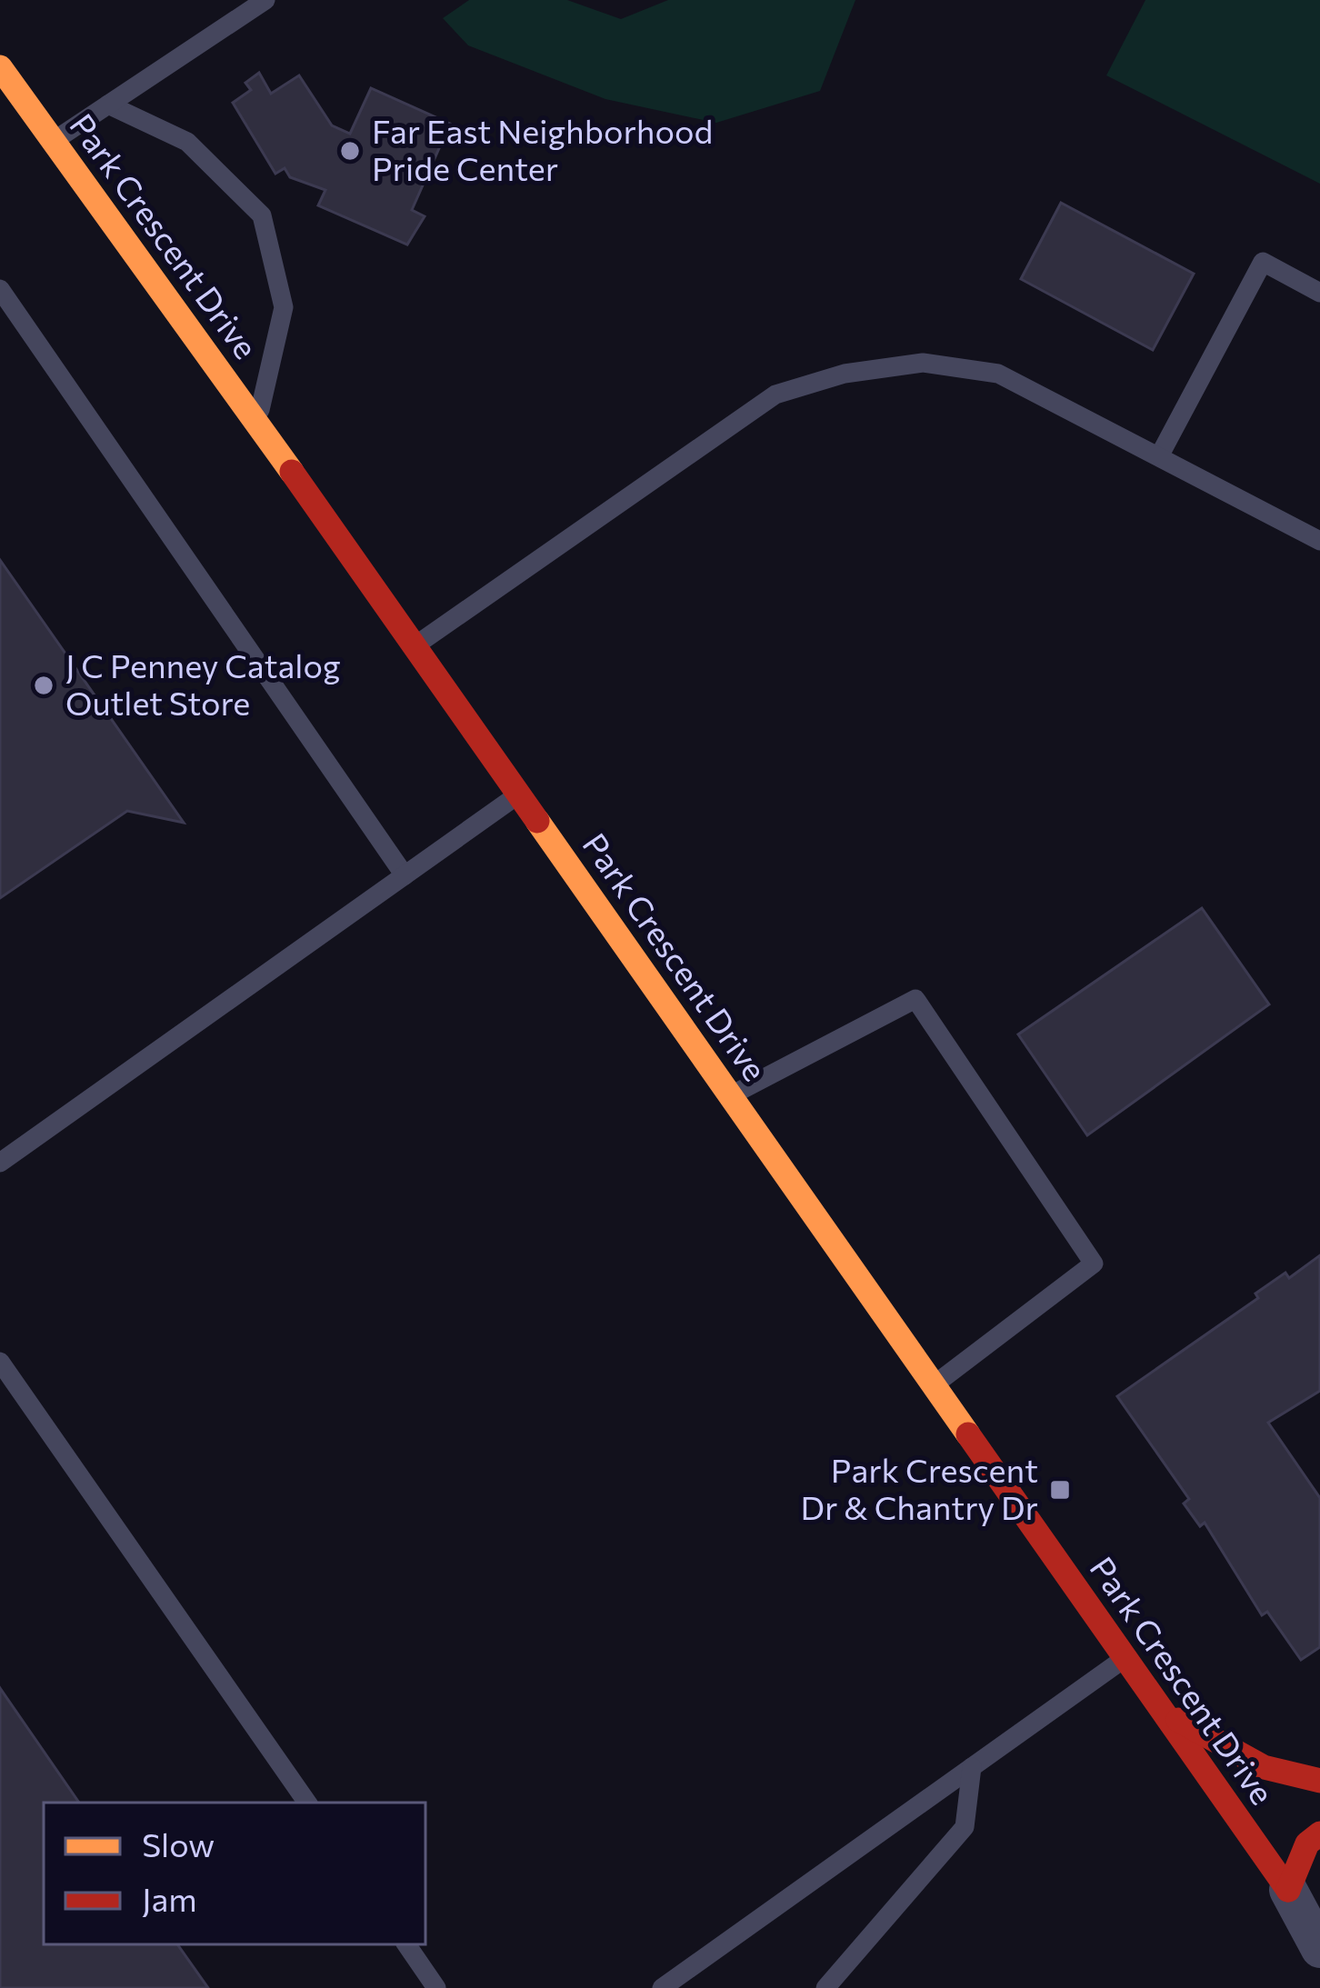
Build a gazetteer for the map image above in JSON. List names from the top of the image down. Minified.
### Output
{"streets":{"street":["Park Crescent Drive"]},"places":{"other":["Far East Neighborhood Pride Center","J C Penney Catalog Outlet Store"],"transit":["Park Crescent Dr & Chantry Dr"]},"legend":["Slow","Jam"]}
